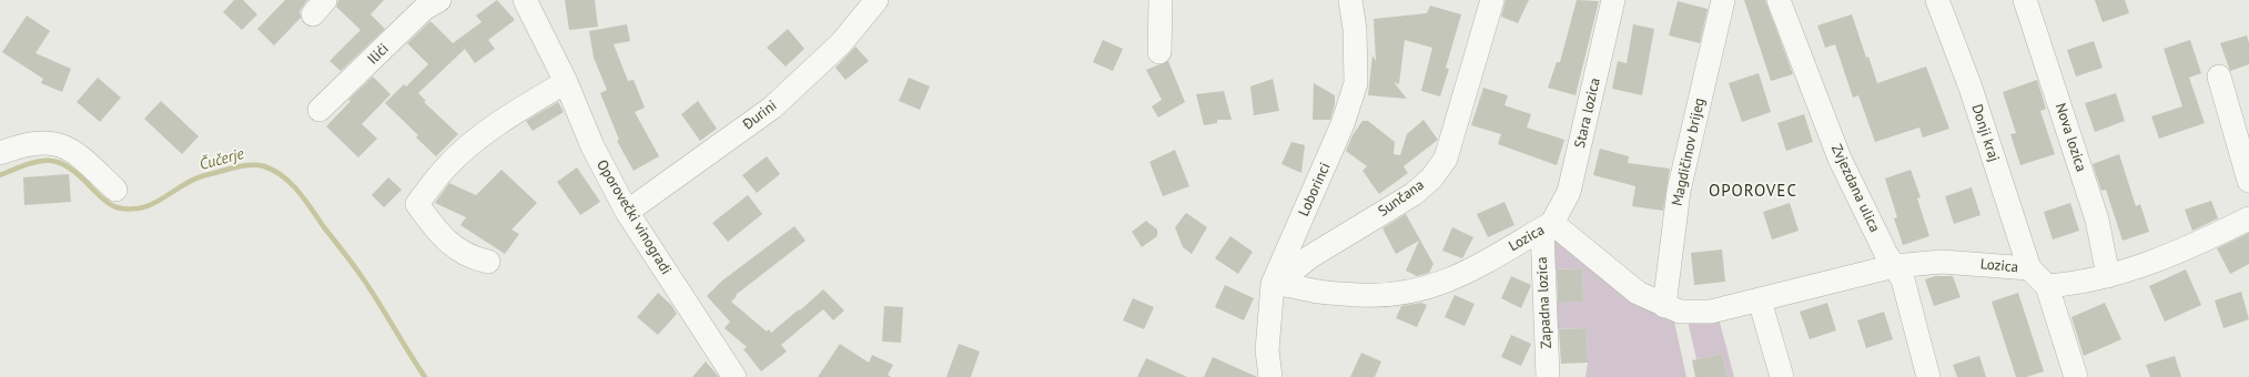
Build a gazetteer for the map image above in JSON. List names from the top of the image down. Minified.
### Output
{"streets":{"street":["Ilići","Stara lozica","Đurini","Donji kraj","Nova lozica","Magdičinov brijeg","Zvjezdana ulica","Loborinci","Sunčana","Oporovečki vinogradi","Lozica","Zapadna lozica"]},"crossings":[["Stara lozica","Lozica"],["Stara lozica","Zapadna lozica"],["Đurini","Oporovečki vinogradi"],["Donji kraj","Lozica"],["Magdičinov brijeg","Lozica"],["Zvjezdana ulica","Lozica"],["Loborinci","Sunčana"],["Loborinci","Lozica"],["Sunčana","Lozica"],["Lozica","Zapadna lozica"]],"districts":["OPOROVEC"],"water":["Čučerje"]}
